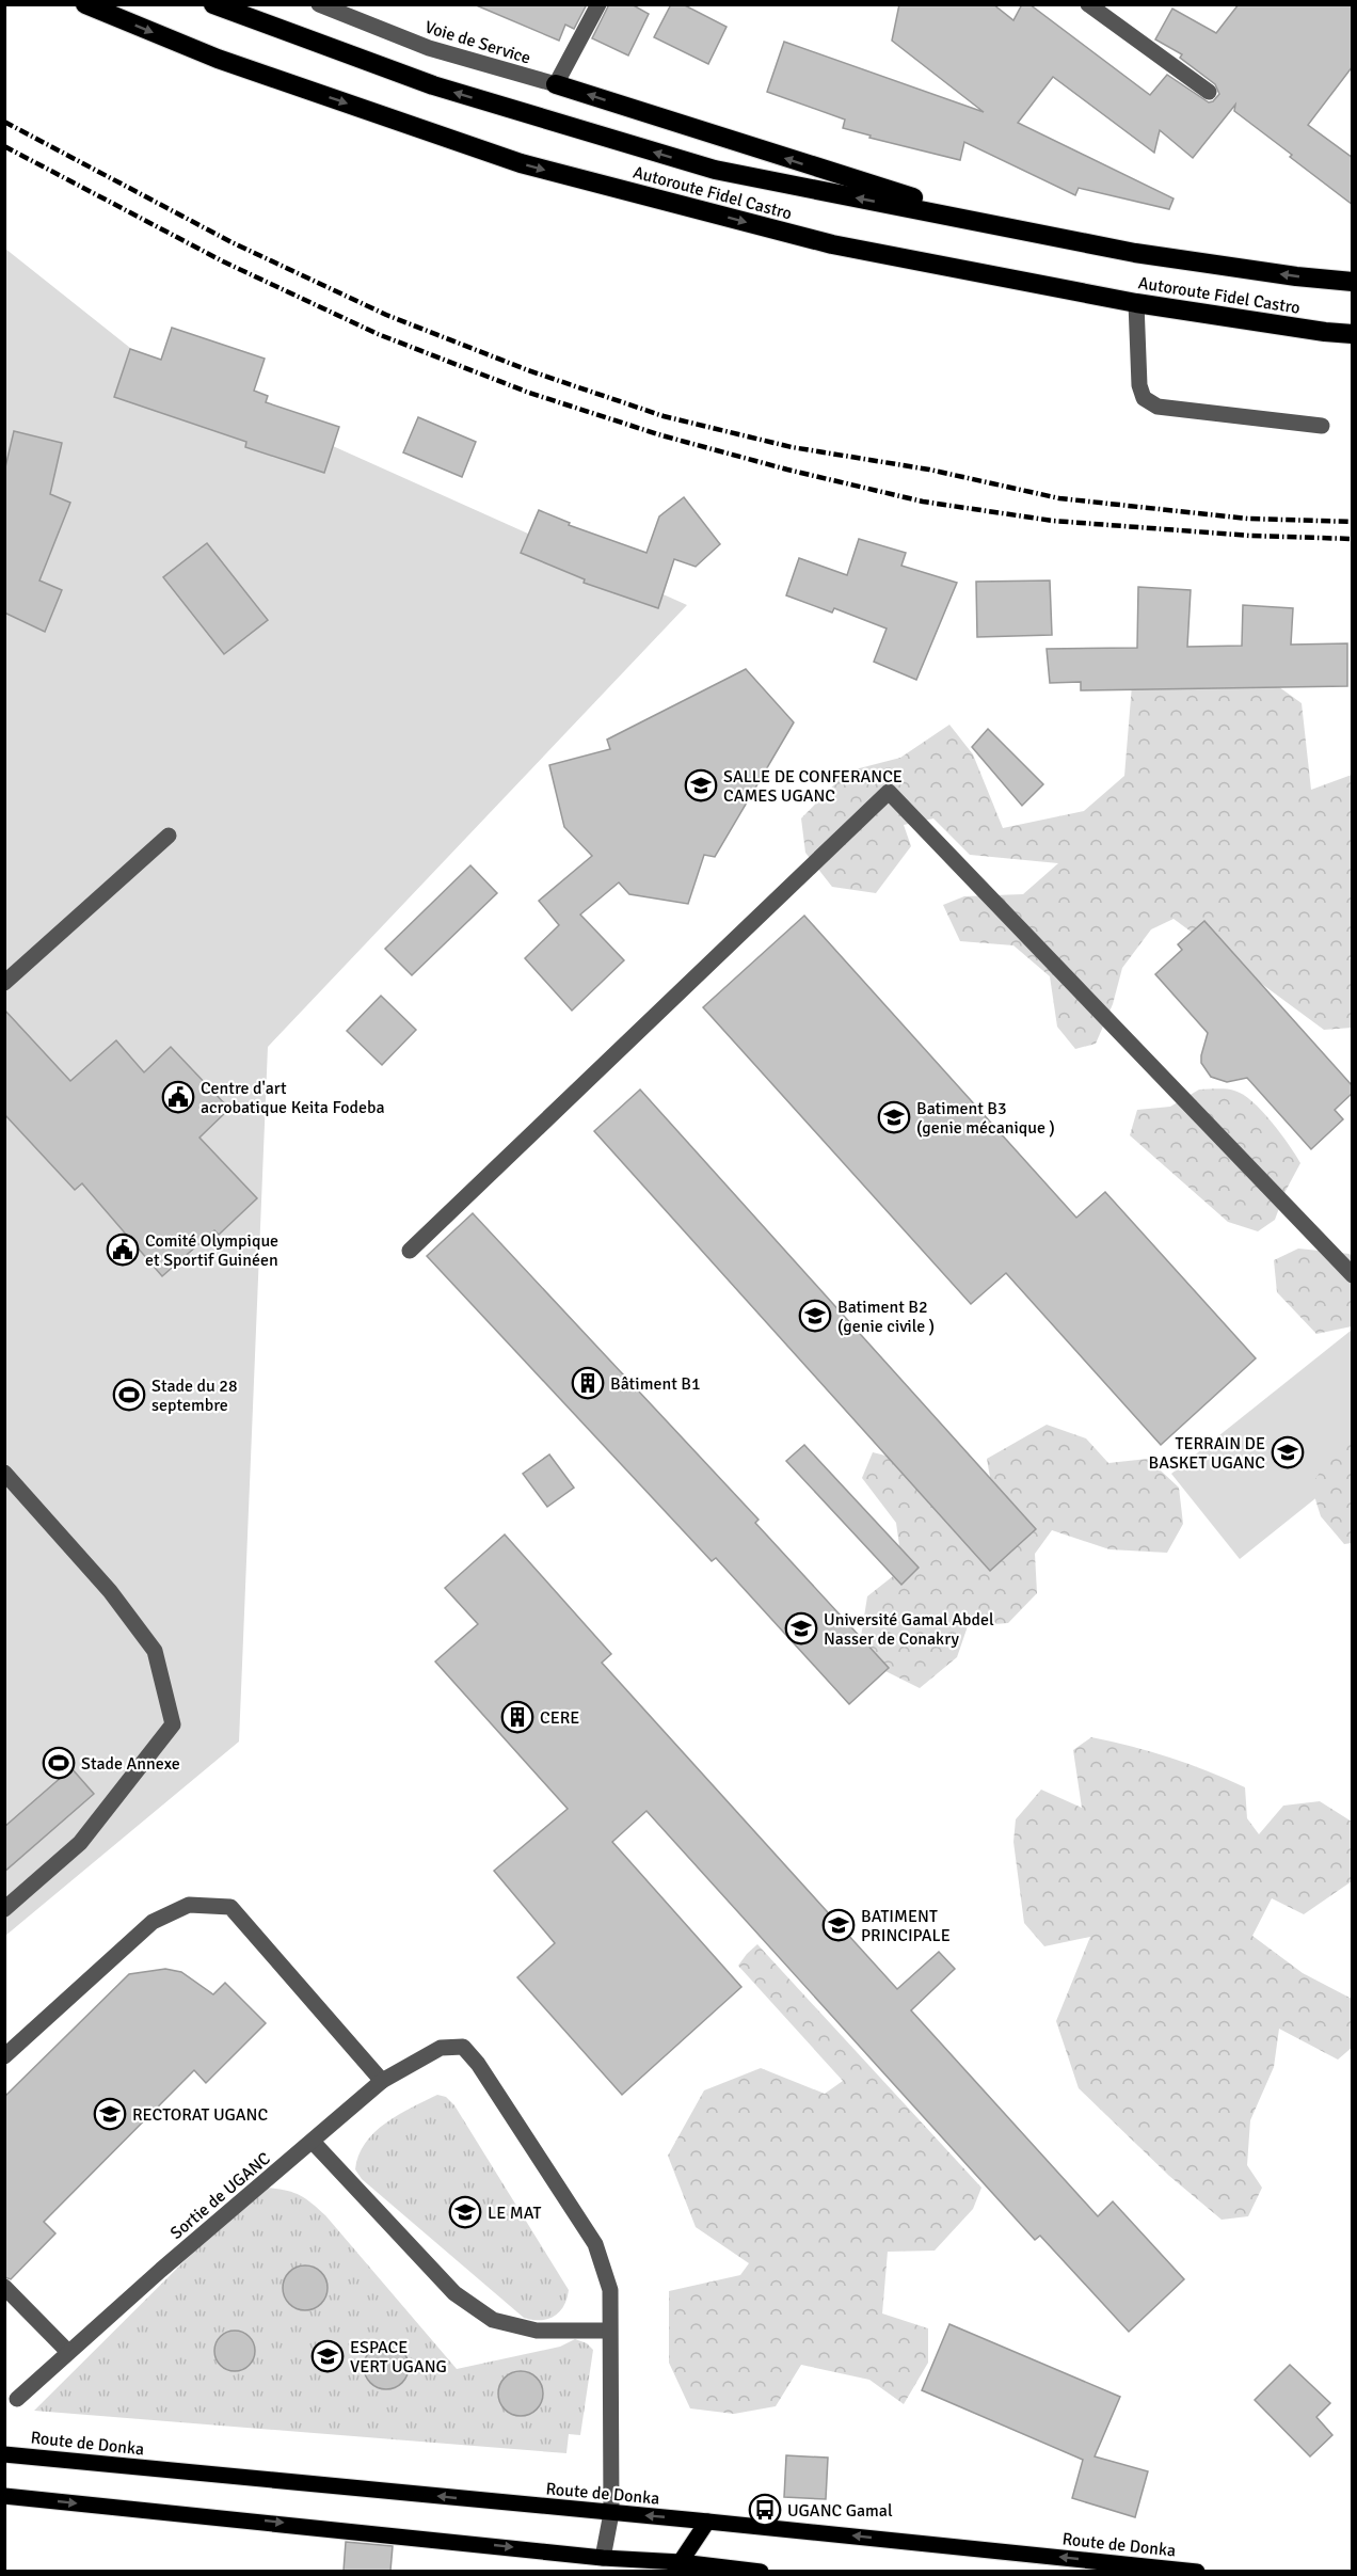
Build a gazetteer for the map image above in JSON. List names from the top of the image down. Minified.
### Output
{"streets":{"highway":["Autoroute Fidel Castro"],"main road":["Route de Donka"],"street":["Voie de Service","Sortie de UGANC"]},"places":{"school or university":["SALLE DE CONFERANCE CAMES UGANC","Batiment B3 (genie mécanique )","Batiment B2 (genie civile )","TERRAIN DE BASKET UGANC","Université Gamal Abdel Nasser de Conakry","BATIMENT PRINCIPALE","RECTORAT UGANC","LE MAT","ESPACE VERT UGANG"],"public building":["Centre d'art acrobatique Keita Fodeba","Comité Olympique et Sportif Guinéen"],"building":["Bâtiment B1","CERE"],"sports":["Stade du 28 septembre","Stade Annexe"],"bus stop":["UGANC Gamal"]}}
